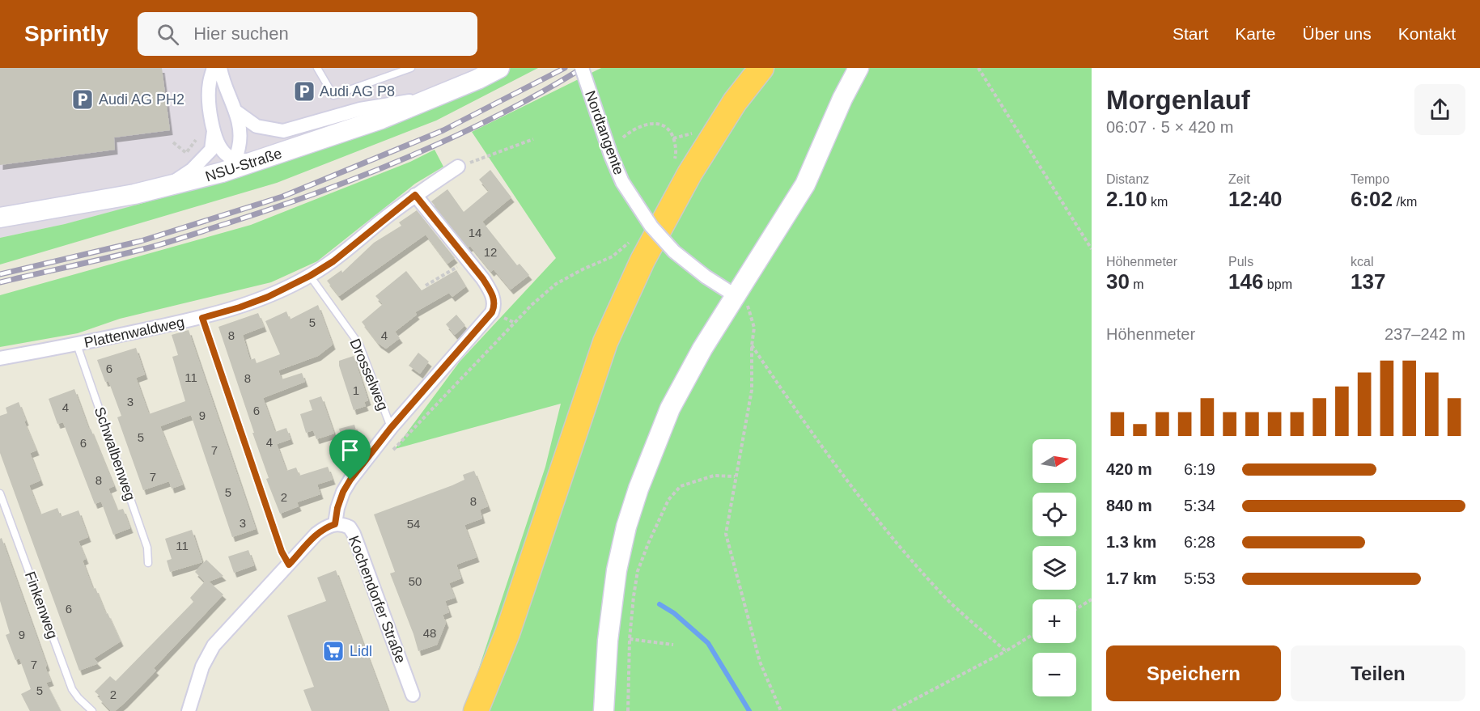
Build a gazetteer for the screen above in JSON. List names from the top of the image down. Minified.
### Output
{"streets":{"street":["Nordtangente","NSU-Straße","Plattenwaldweg","Kochendorfer Straße"],"lane":["Drosselweg","Schwalbenweg","Finkenweg"]},"crossings":[["Plattenwaldweg","Drosselweg"],["Plattenwaldweg","Schwalbenweg"]],"places":{"parking":["Audi AG P8","Audi AG PH2"],"supermarket":["Lidl"]},"house_numbers":["14","12","5","8","4","6","11","8","1","3","4","6","9","5","4","6","7","7","8","5","2","8","3","54","11","50","6","48","9","7","5","2"],"north":"right","page":{"header":"Sprintly","search":"Hier suchen","nav":["Start","Karte","Über uns","Kontakt"],"heading":["Morgenlauf","06:07 · 5 × 420 m"],"stats":[["Distanz","2.10 km"],["Zeit","12:40"],["Tempo","6:02 /km"],["Höhenmeter","30 m"],["Puls","146 bpm"],["kcal","137"]],"chart":["Höhenmeter","237–242 m"],"map_buttons":["+","−"],"list":[{"name":"420 m","note":"6:19"},{"name":"840 m","note":"5:34"},{"name":"1.3 km","note":"6:28"},{"name":"1.7 km","note":"5:53"}],"buttons":["Speichern","Teilen"]}}
